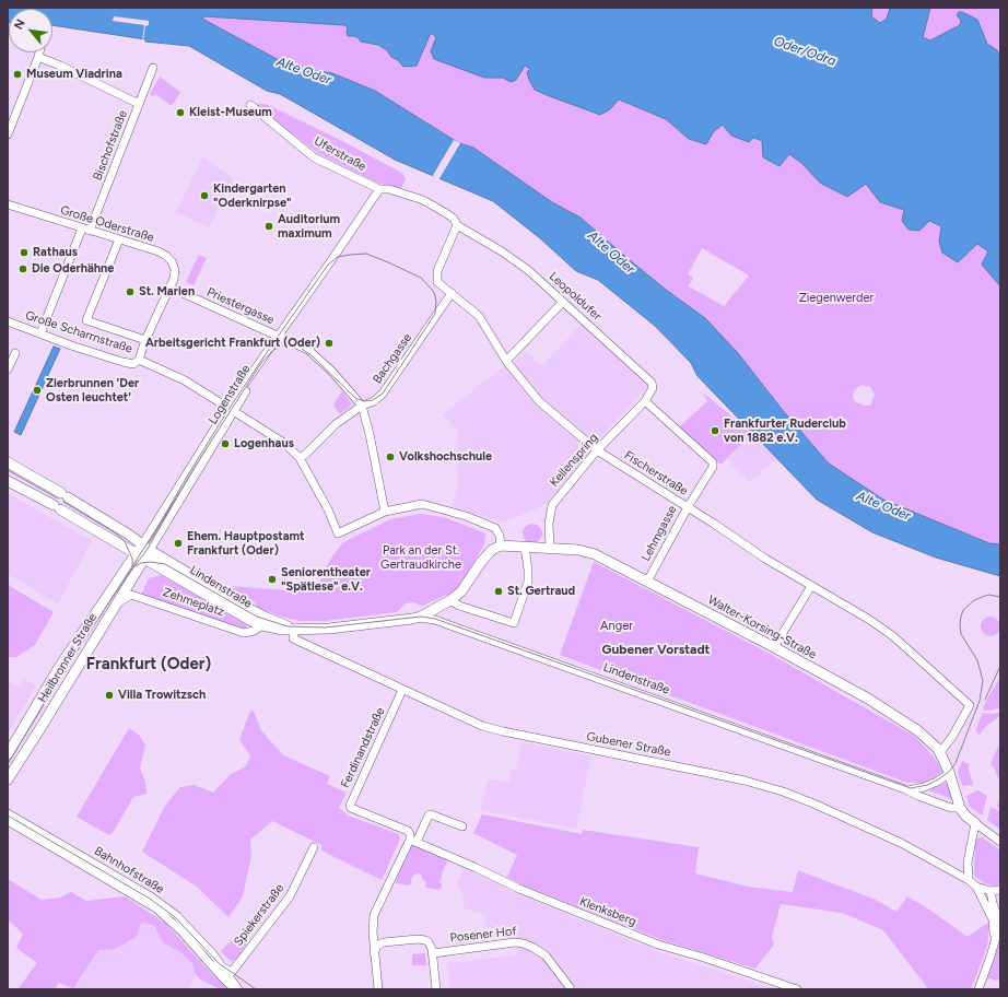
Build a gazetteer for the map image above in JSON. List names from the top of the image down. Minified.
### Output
{"streets":{"street":["Bischofstraße","Uferstraße","Große Oderstraße","Leopoldufer","Priestergasse","Große Scharrnstraße","Bachgasse","Logenstraße","Kellenspring","Fischerstraße","Lehmgasse","Lindenstraße","Zehmeplatz","Walter-Korsing-Straße","Heilbronner Straße","Gubener Straße","Ferdinandstraße","Bahnhofstraße","Klenksberg","Spiekerstraße","Posener Hof"]},"crossings":[["Bischofstraße","Große Oderstraße"],["Bischofstraße","Große Scharrnstraße"],["Uferstraße","Logenstraße"],["Große Oderstraße","Priestergasse"],["Große Oderstraße","Große Scharrnstraße"],["Leopoldufer","Kellenspring"],["Leopoldufer","Fischerstraße"],["Leopoldufer","Lehmgasse"],["Priestergasse","Bachgasse"],["Priestergasse","Logenstraße"],["Große Scharrnstraße","Bachgasse"],["Große Scharrnstraße","Logenstraße"],["Bachgasse","Fischerstraße"],["Logenstraße","Lindenstraße"],["Logenstraße","Heilbronner Straße"],["Kellenspring","Fischerstraße"],["Kellenspring","Lehmgasse"],["Kellenspring","Walter-Korsing-Straße"],["Fischerstraße","Lehmgasse"],["Fischerstraße","Walter-Korsing-Straße"],["Lehmgasse","Walter-Korsing-Straße"],["Lindenstraße","Zehmeplatz"],["Lindenstraße","Walter-Korsing-Straße"],["Lindenstraße","Heilbronner Straße"],["Lindenstraße","Gubener Straße"],["Zehmeplatz","Heilbronner Straße"],["Gubener Straße","Ferdinandstraße"],["Ferdinandstraße","Klenksberg"],["Bahnhofstraße","Spiekerstraße"]],"districts":["Gubener Vorstadt","Frankfurt (Oder)"],"water":["Oder/Odra","Alte Oder"],"parks":["Ziegenwerder","Park an der St. Gertraudkirche","Anger"],"places":["Museum Viadrina","Kleist-Museum","Kindergarten \"Oderknirpse\"","Auditorium maximum","Rathaus","Die Oderhähne","St. Marien","Arbeitsgericht Frankfurt (Oder)","Zierbrunnen 'Der Osten leuchtet'","Frankfurter Ruderclub von 1882 e.V.","Logenhaus","Volkshochschule","Ehem. Hauptpostamt Frankfurt (Oder)","Seniorentheater \"Spätlese\" e.V.","St. Gertraud","Villa Trowitzsch"],"north":"top left"}
